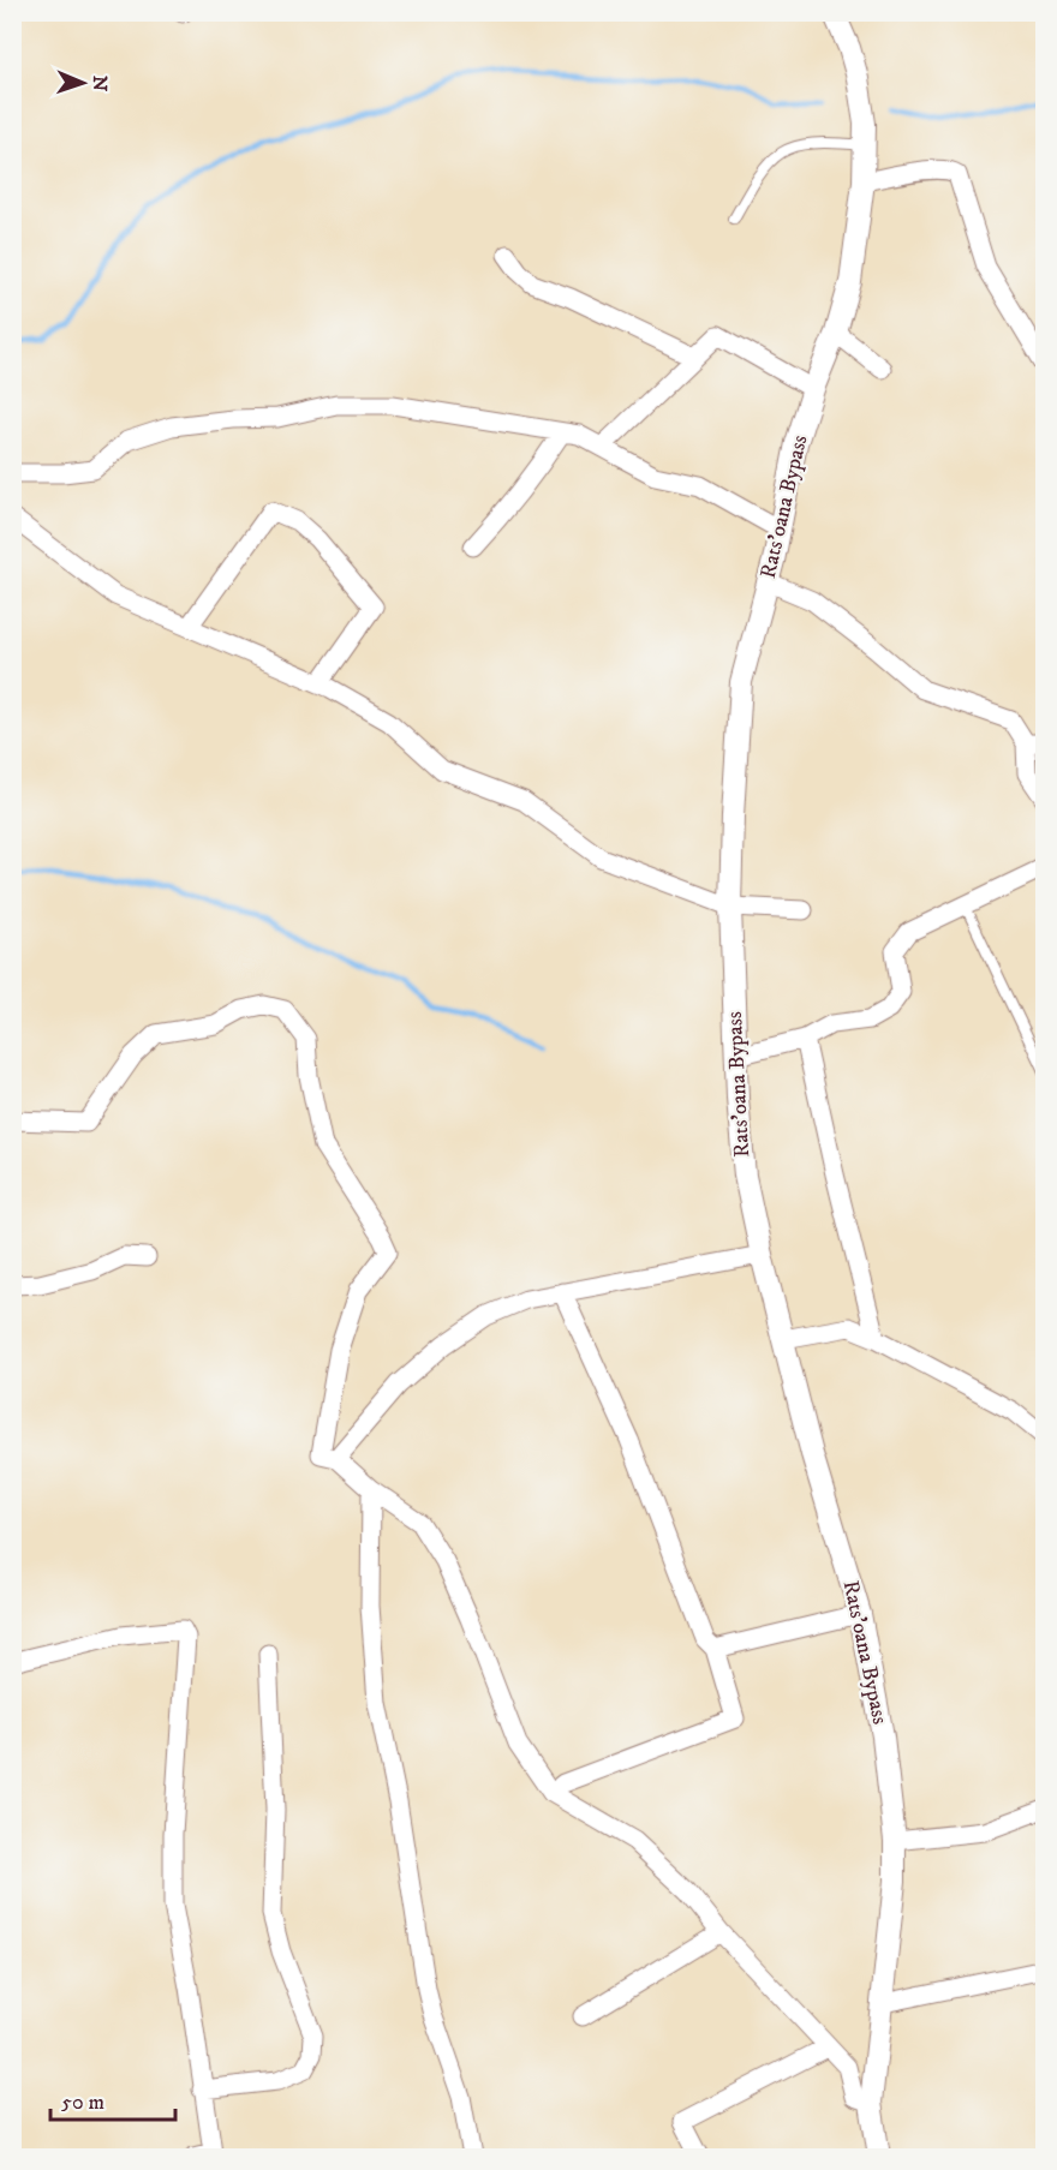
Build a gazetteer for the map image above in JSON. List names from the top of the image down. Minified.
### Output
{"streets":{"street":["Rats'oana Bypass"]},"scale_bar":"50 m","north":"right"}
